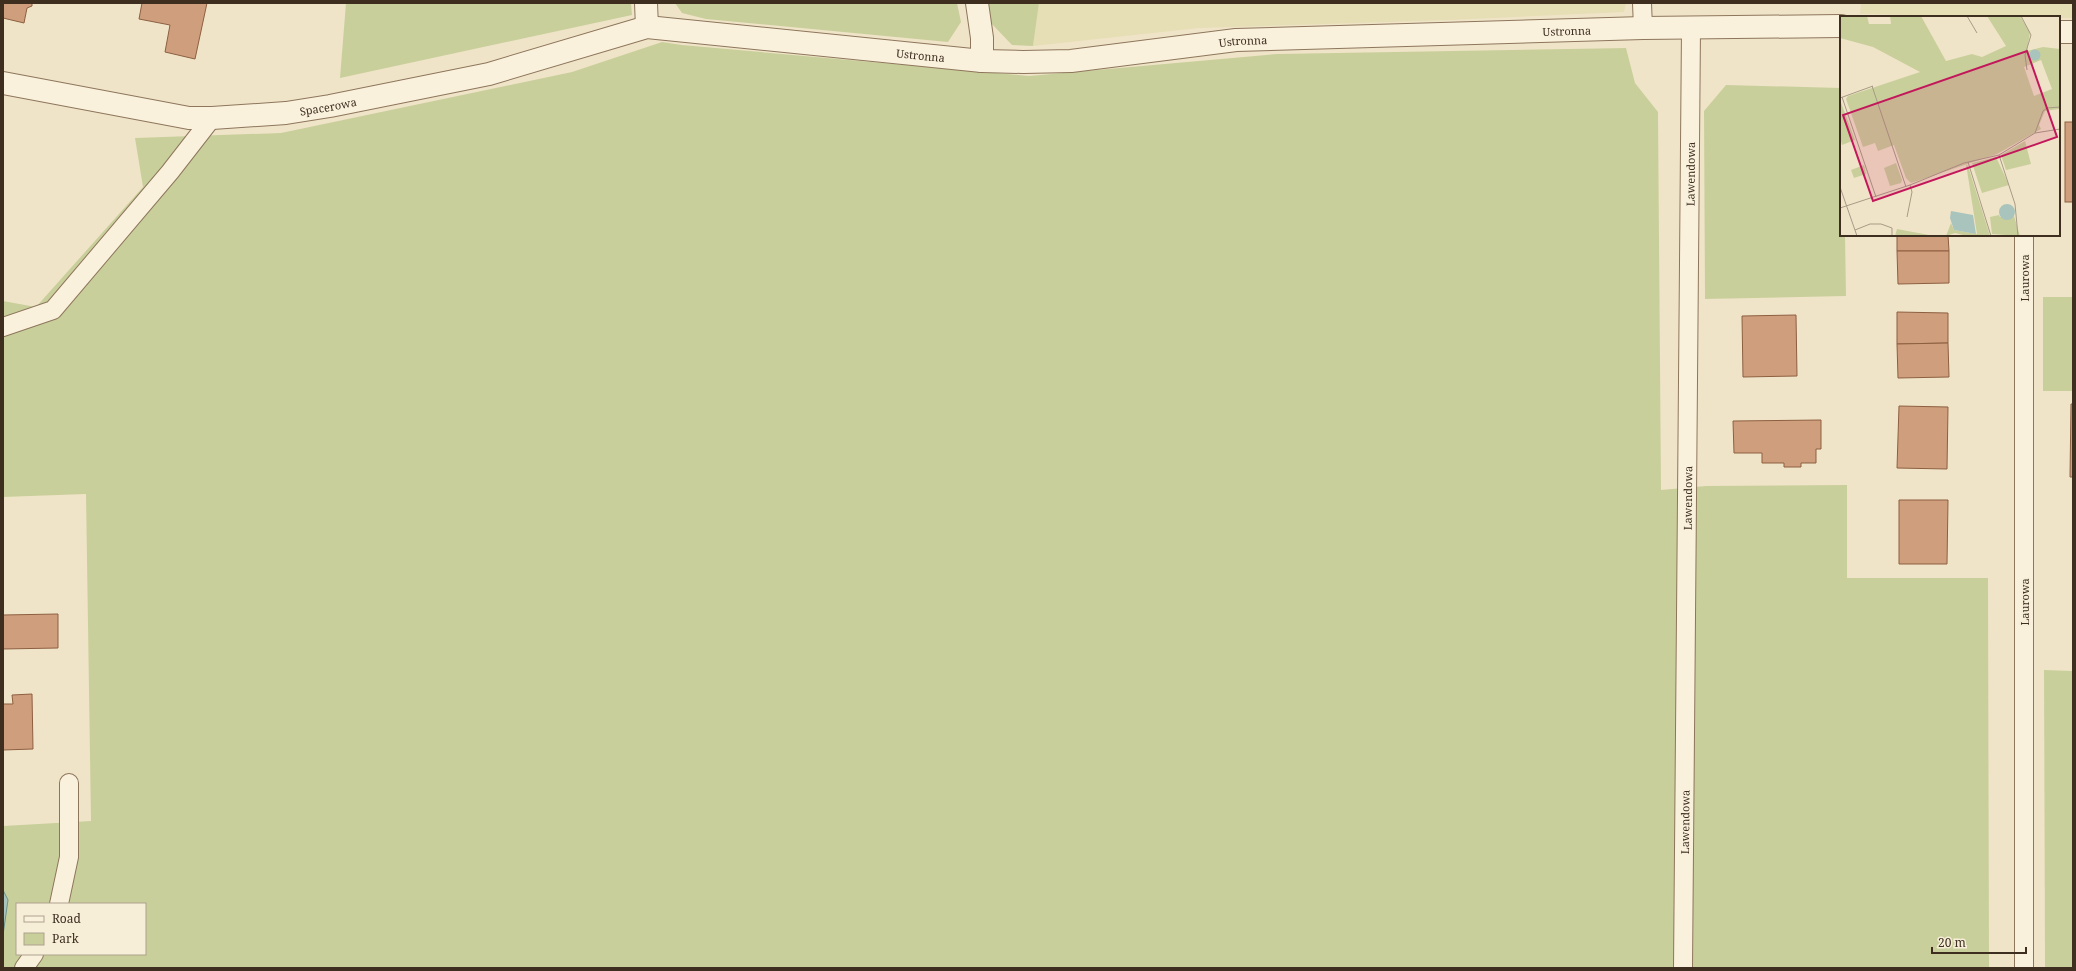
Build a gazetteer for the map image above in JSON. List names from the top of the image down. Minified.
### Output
{"streets":{"street":["Ustronna","Spacerowa"],"lane":["Lawendowa","Laurowa"]},"crossings":[["Ustronna","Spacerowa"],["Ustronna","Lawendowa"]],"legend":["Road","Park"],"scale_bar":"20 m"}
